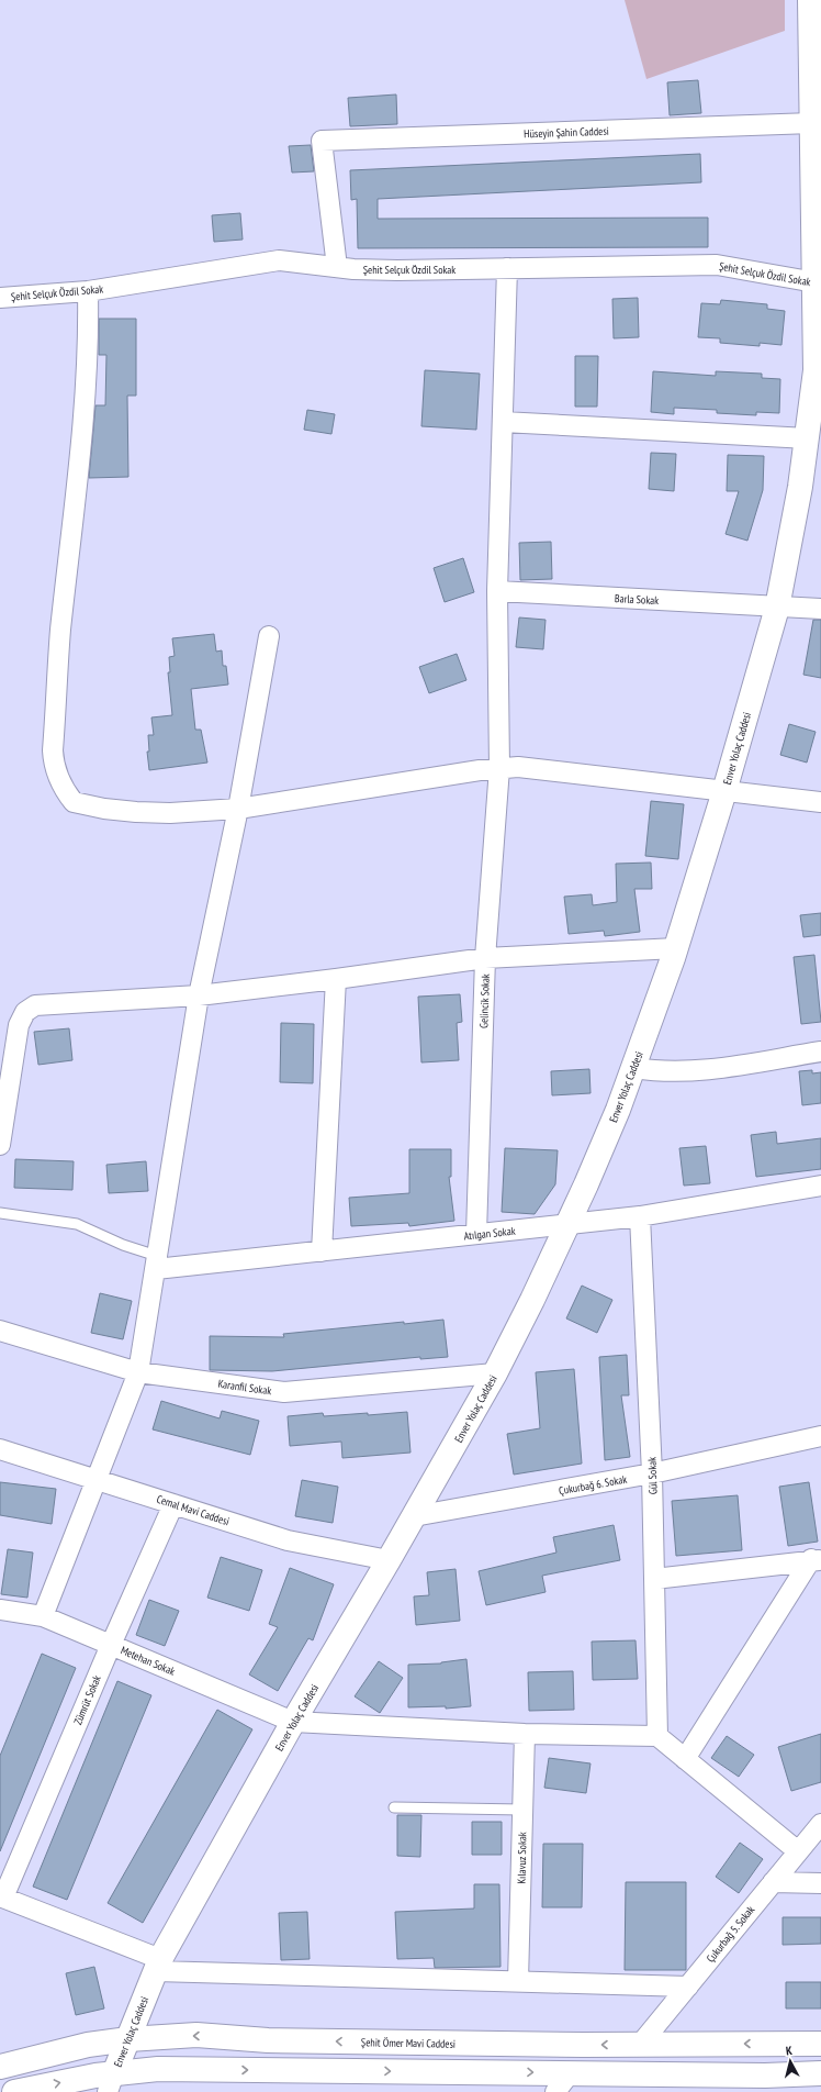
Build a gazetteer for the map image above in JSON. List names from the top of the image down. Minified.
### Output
{"streets":{"street":["Hüseyin Şahin Caddesi","Şehit Selçuk Özdil Sokak","Barla Sokak","Enver Yolaç Caddesi","Gelincik Sokak","Atılgan Sokak","Karanfil Sokak","Gül Sokak","Çukurbağ 6. Sokak","Cemal Mavi Caddesi","Metehan Sokak","Zümrüt Sokak","Kılavuz Sokak","Çukurbağ 5. Sokak","Şehit Ömer Mavi Caddesi"]},"crossings":[["Hüseyin Şahin Caddesi","Şehit Selçuk Özdil Sokak"],["Hüseyin Şahin Caddesi","Enver Yolaç Caddesi"],["Şehit Selçuk Özdil Sokak","Enver Yolaç Caddesi"],["Şehit Selçuk Özdil Sokak","Gelincik Sokak"],["Barla Sokak","Enver Yolaç Caddesi"],["Barla Sokak","Gelincik Sokak"],["Enver Yolaç Caddesi","Atılgan Sokak"],["Enver Yolaç Caddesi","Karanfil Sokak"],["Enver Yolaç Caddesi","Çukurbağ 6. Sokak"],["Enver Yolaç Caddesi","Cemal Mavi Caddesi"],["Enver Yolaç Caddesi","Metehan Sokak"],["Enver Yolaç Caddesi","Şehit Ömer Mavi Caddesi"],["Gelincik Sokak","Atılgan Sokak"],["Atılgan Sokak","Gül Sokak"],["Gül Sokak","Çukurbağ 6. Sokak"],["Gül Sokak","Metehan Sokak"],["Cemal Mavi Caddesi","Zümrüt Sokak"],["Metehan Sokak","Zümrüt Sokak"],["Metehan Sokak","Kılavuz Sokak"],["Çukurbağ 5. Sokak","Şehit Ömer Mavi Caddesi"]],"north":"top"}
